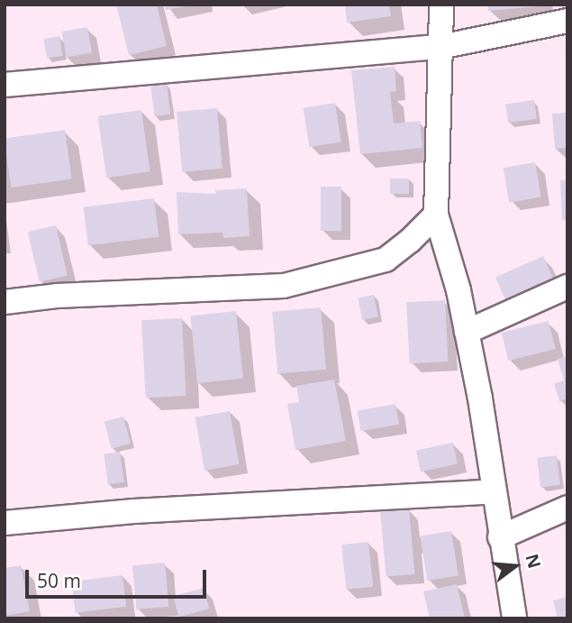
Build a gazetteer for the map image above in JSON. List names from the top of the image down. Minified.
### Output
{"scale_bar":"50 m","north":"right"}
